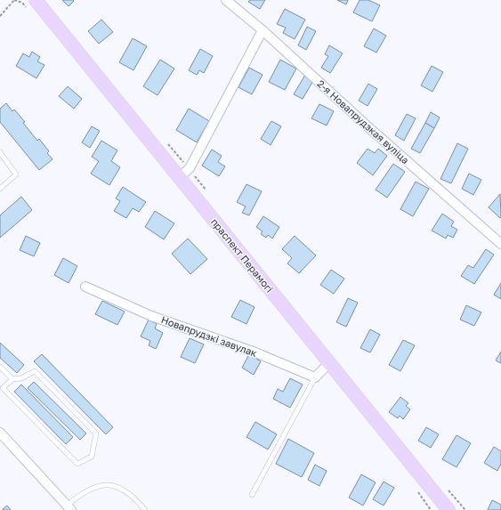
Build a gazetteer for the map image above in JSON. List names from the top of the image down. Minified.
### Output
{"streets":{"main road":["праспект Перамогі"],"street":["2-я Новапрудзкая вуліца","Новапрудзкі завулак"]}}
